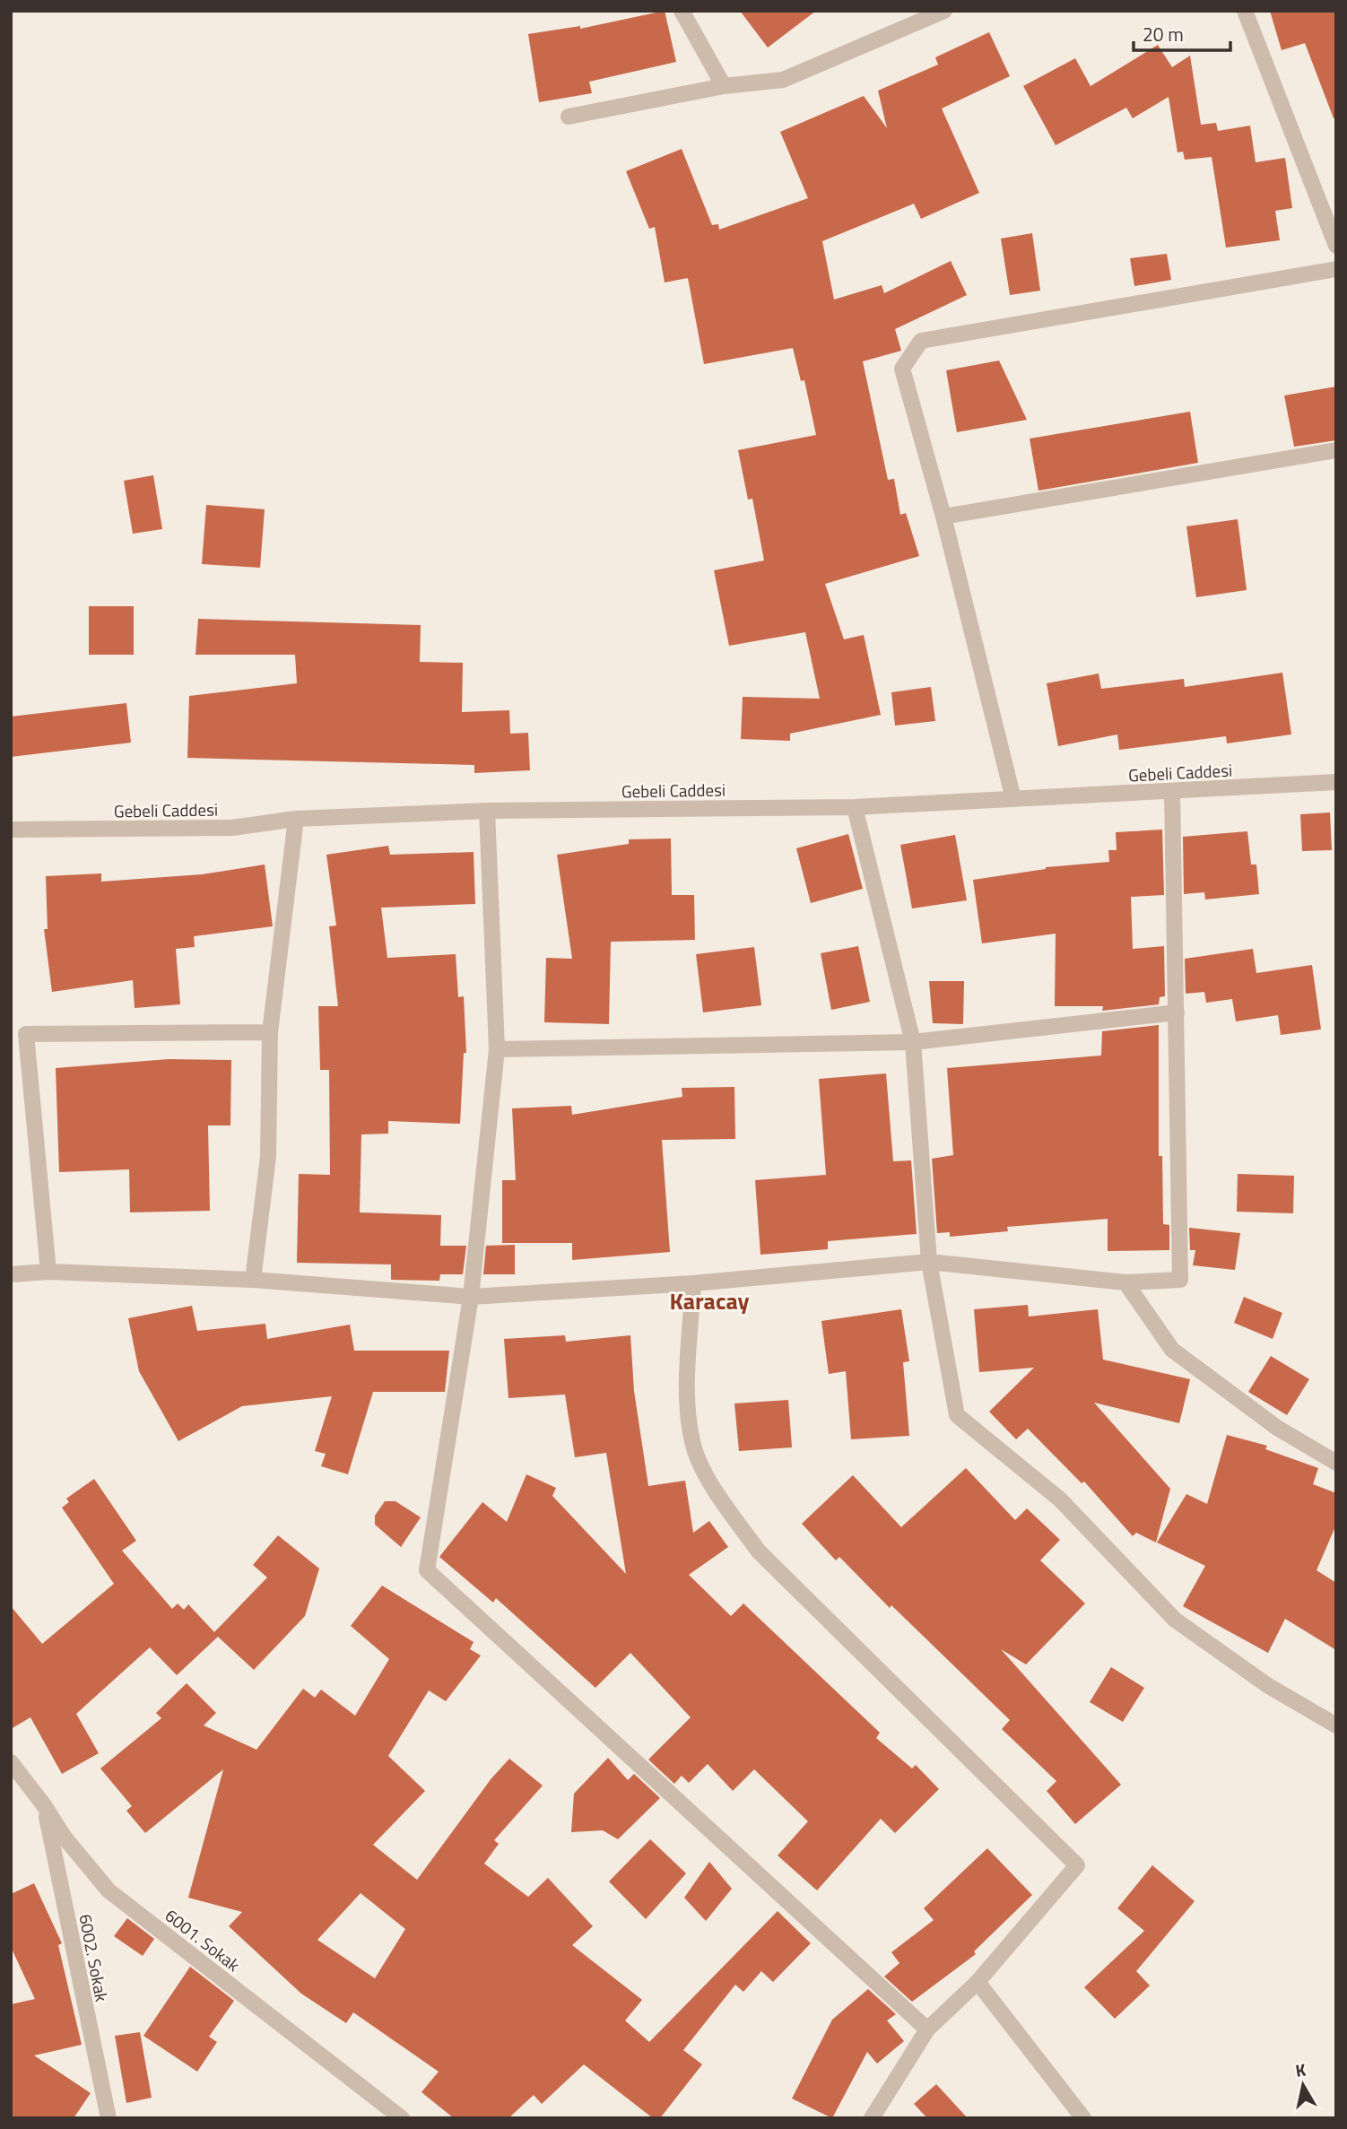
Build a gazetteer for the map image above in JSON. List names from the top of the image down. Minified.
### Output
{"streets":{"street":["Gebeli Caddesi","6001. Sokak","6002. Sokak"]},"crossings":[["6001. Sokak","6002. Sokak"]],"districts":["Karacay"],"scale_bar":"20 m","north":"top"}
